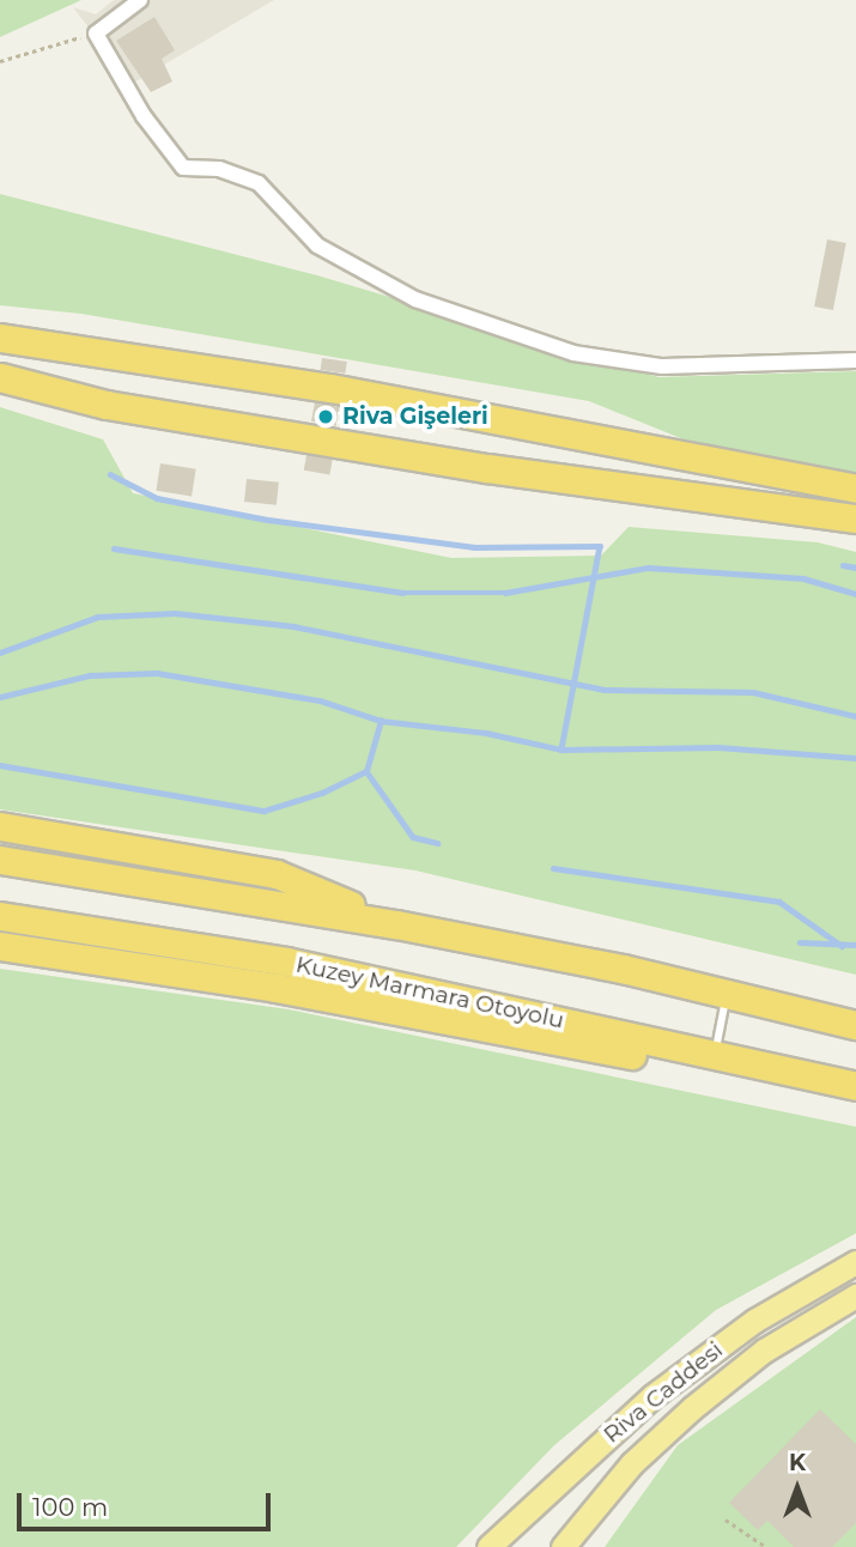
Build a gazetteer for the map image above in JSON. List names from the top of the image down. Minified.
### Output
{"streets":{"highway":["Kuzey Marmara Otoyolu"],"main road":["Riva Caddesi"]},"places":["Riva Gişeleri"],"scale_bar":"100 m","north":"top"}
